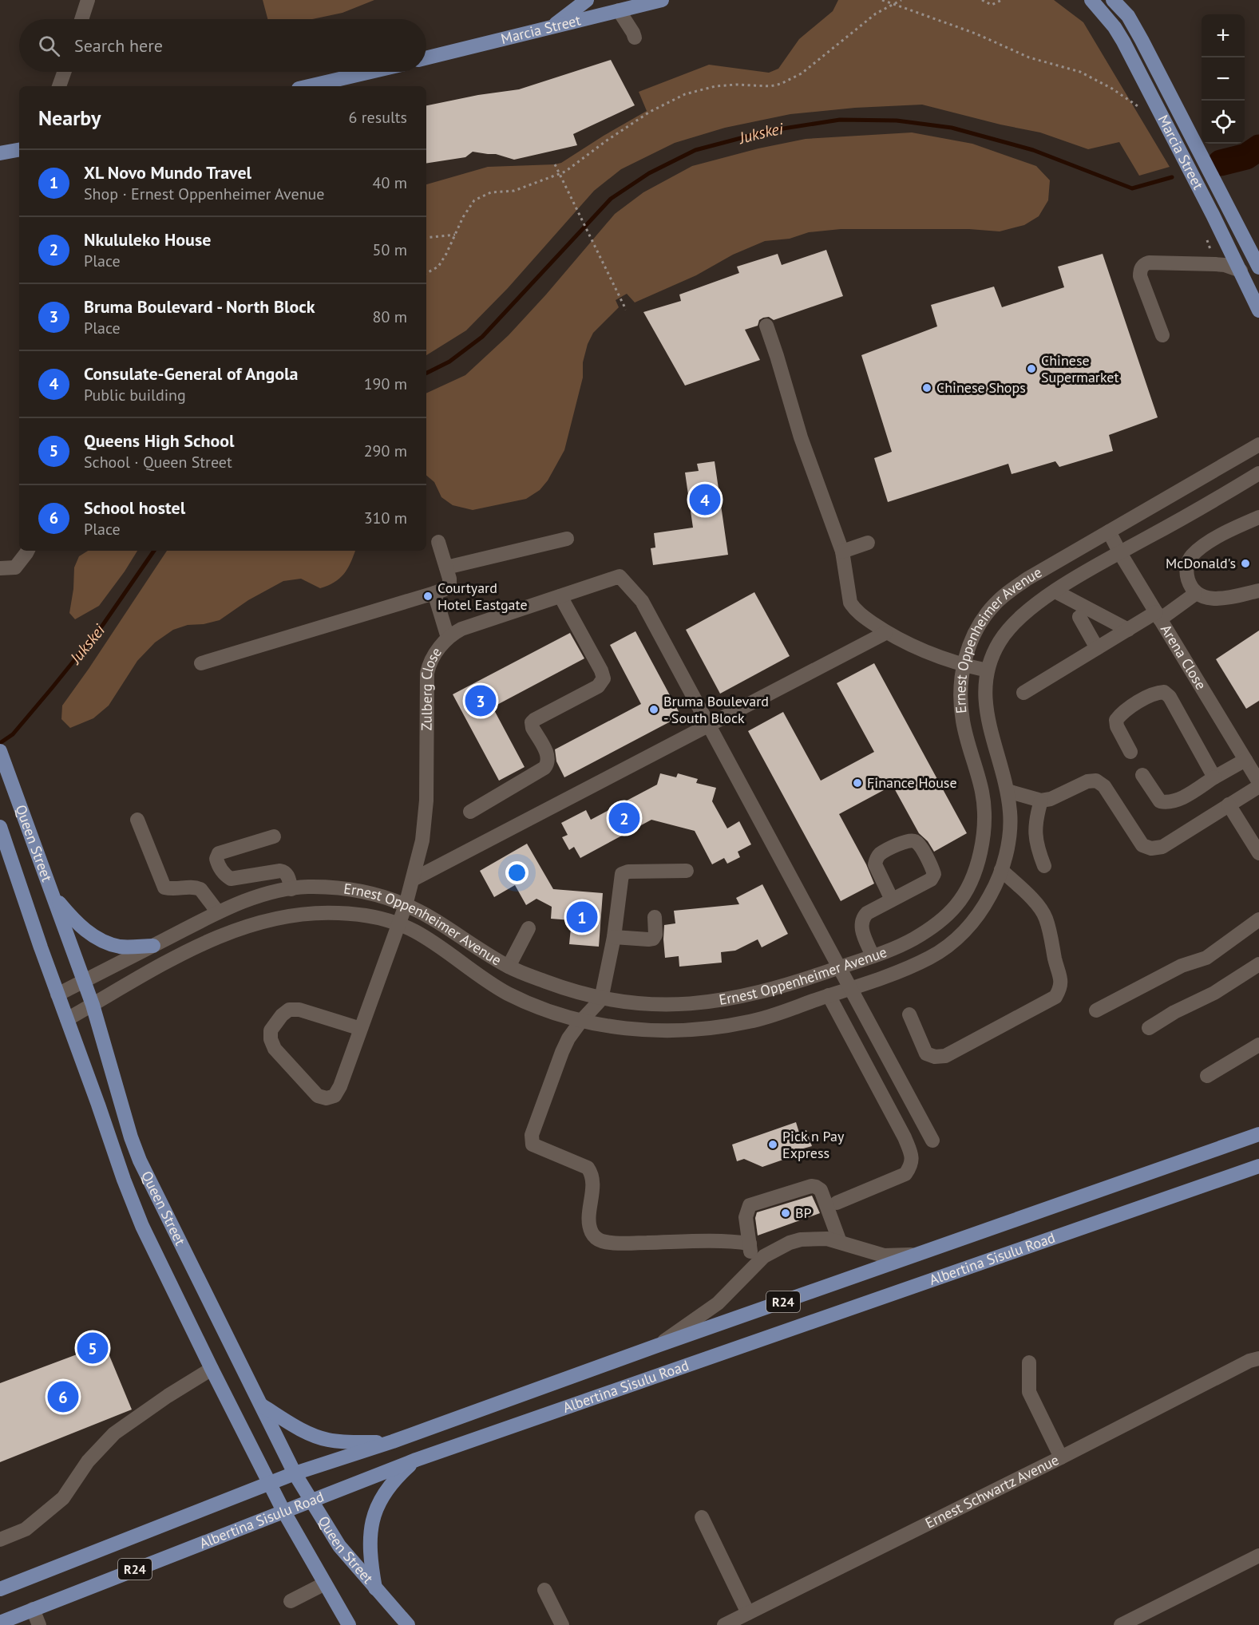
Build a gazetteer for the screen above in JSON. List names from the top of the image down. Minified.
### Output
{"streets":{"main road":["Marcia Street","Queen Street","Albertina Sisulu Road","R24"],"street":["Ernest Oppenheimer Avenue","Arena Close","Zulberg Close","Ernest Schwartz Avenue"]},"crossings":[["Ernest Oppenheimer Avenue","Arena Close"],["Ernest Oppenheimer Avenue","Zulberg Close"],["Ernest Oppenheimer Avenue","Queen Street"],["Queen Street","Albertina Sisulu Road"]],"water":["Jukskei"],"places":["Chinese Supermarket","Chinese Shops","McDonald's","Courtyard Hotel Eastgate","Bruma Boulevard - South Block","Finance House","Pick n Pay Express","BP"],"page":{"map_buttons":["+","−"],"search":"Search here","heading":["Nearby","6 results"],"list":[{"mark":"1","name":"XL Novo Mundo Travel","note":"Shop · Ernest Oppenheimer Avenue","value":"40 m"},{"mark":"2","name":"Nkululeko House","note":"Place","value":"50 m"},{"mark":"3","name":"Bruma Boulevard - North Block","note":"Place","value":"80 m"},{"mark":"4","name":"Consulate-General of Angola","note":"Public building","value":"190 m"},{"mark":"5","name":"Queens High School","note":"School · Queen Street","value":"290 m"},{"mark":"6","name":"School hostel","note":"Place","value":"310 m"}],"pins":["4","3","2","1","5","6"]}}
